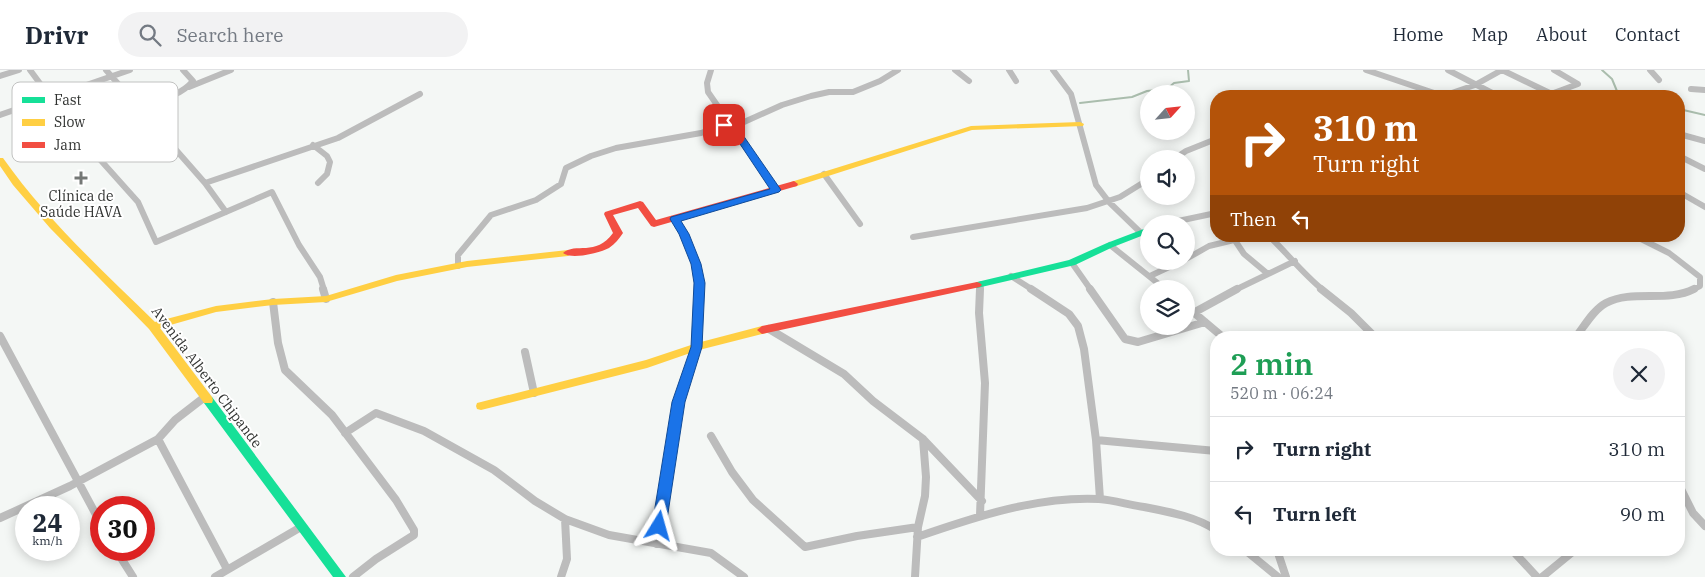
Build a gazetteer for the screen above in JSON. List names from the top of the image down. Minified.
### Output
{"streets":{"street":["Avenida Alberto Chipande"]},"places":{"health":["Clínica de Saúde HAVA"]},"legend":["Fast","Slow","Jam"],"north":"top right","page":{"header":"Drivr","search":"Search here","nav":["Home","Map","About","Contact"],"turn":["310 m","Turn right"],"then":"Then","heading":["2 min","520 m · 06:24"],"list":[{"name":"Turn right","value":"310 m"},{"name":"Turn left","value":"90 m"}],"speed":"24 km/h","limit":"30"}}
